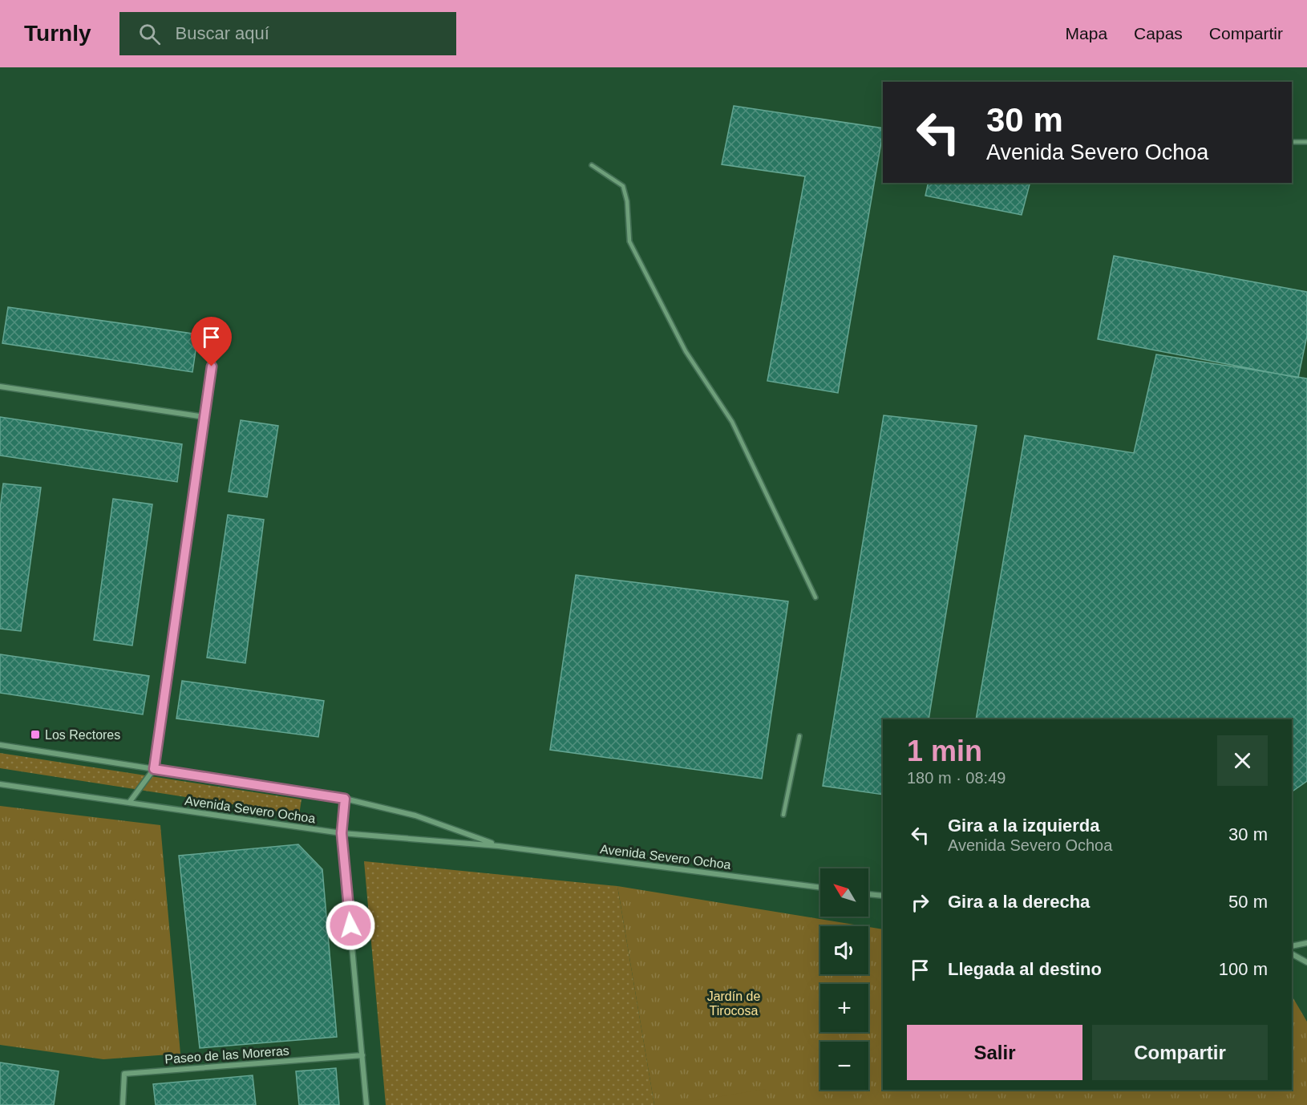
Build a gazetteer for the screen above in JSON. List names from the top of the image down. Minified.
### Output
{"streets":{"street":["Avenida Severo Ochoa","Paseo de las Moreras"]},"parks":["Jardín de Tirocosa"],"places":{"transit":["Los Rectores"]},"north":"top left","page":{"header":"Turnly","search":"Buscar aquí","nav":["Mapa","Capas","Compartir"],"turn":["30 m","Avenida Severo Ochoa"],"heading":["1 min","180 m · 08:49"],"list":[{"name":"Gira a la izquierda","note":"Avenida Severo Ochoa","value":"30 m"},{"name":"Gira a la derecha","value":"50 m"},{"name":"Llegada al destino","value":"100 m"}],"map_buttons":["+","−"],"buttons":["Salir","Compartir"]}}
